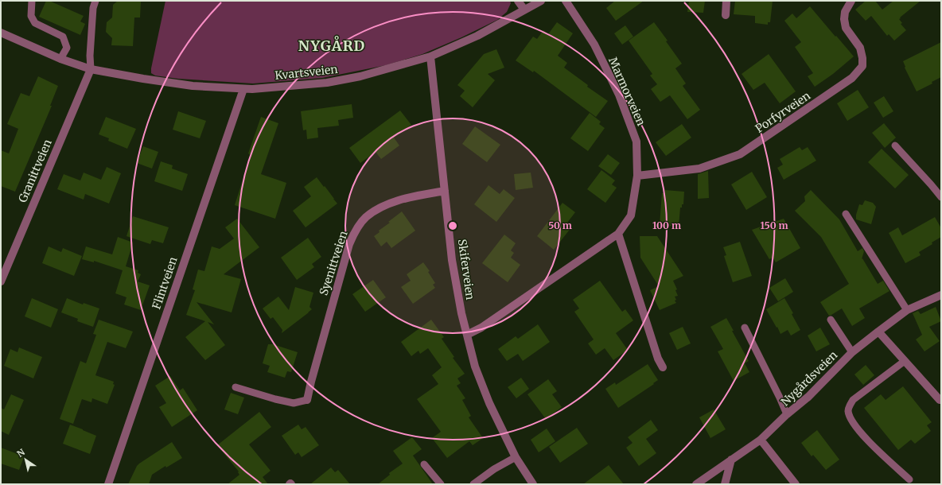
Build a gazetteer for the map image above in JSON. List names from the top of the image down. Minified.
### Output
{"streets":{"street":["Kvartsveien","Marmorveien","Porfyrveien","Granittveien","Syenittveien","Skiferveien","Flintveien","Nygårdsveien"]},"crossings":[["Kvartsveien","Granittveien"],["Kvartsveien","Skiferveien"],["Kvartsveien","Flintveien"],["Marmorveien","Porfyrveien"],["Marmorveien","Skiferveien"],["Syenittveien","Skiferveien"]],"districts":["NYGÅRD"],"north":"top left","rings":["50 m","100 m","150 m"]}
